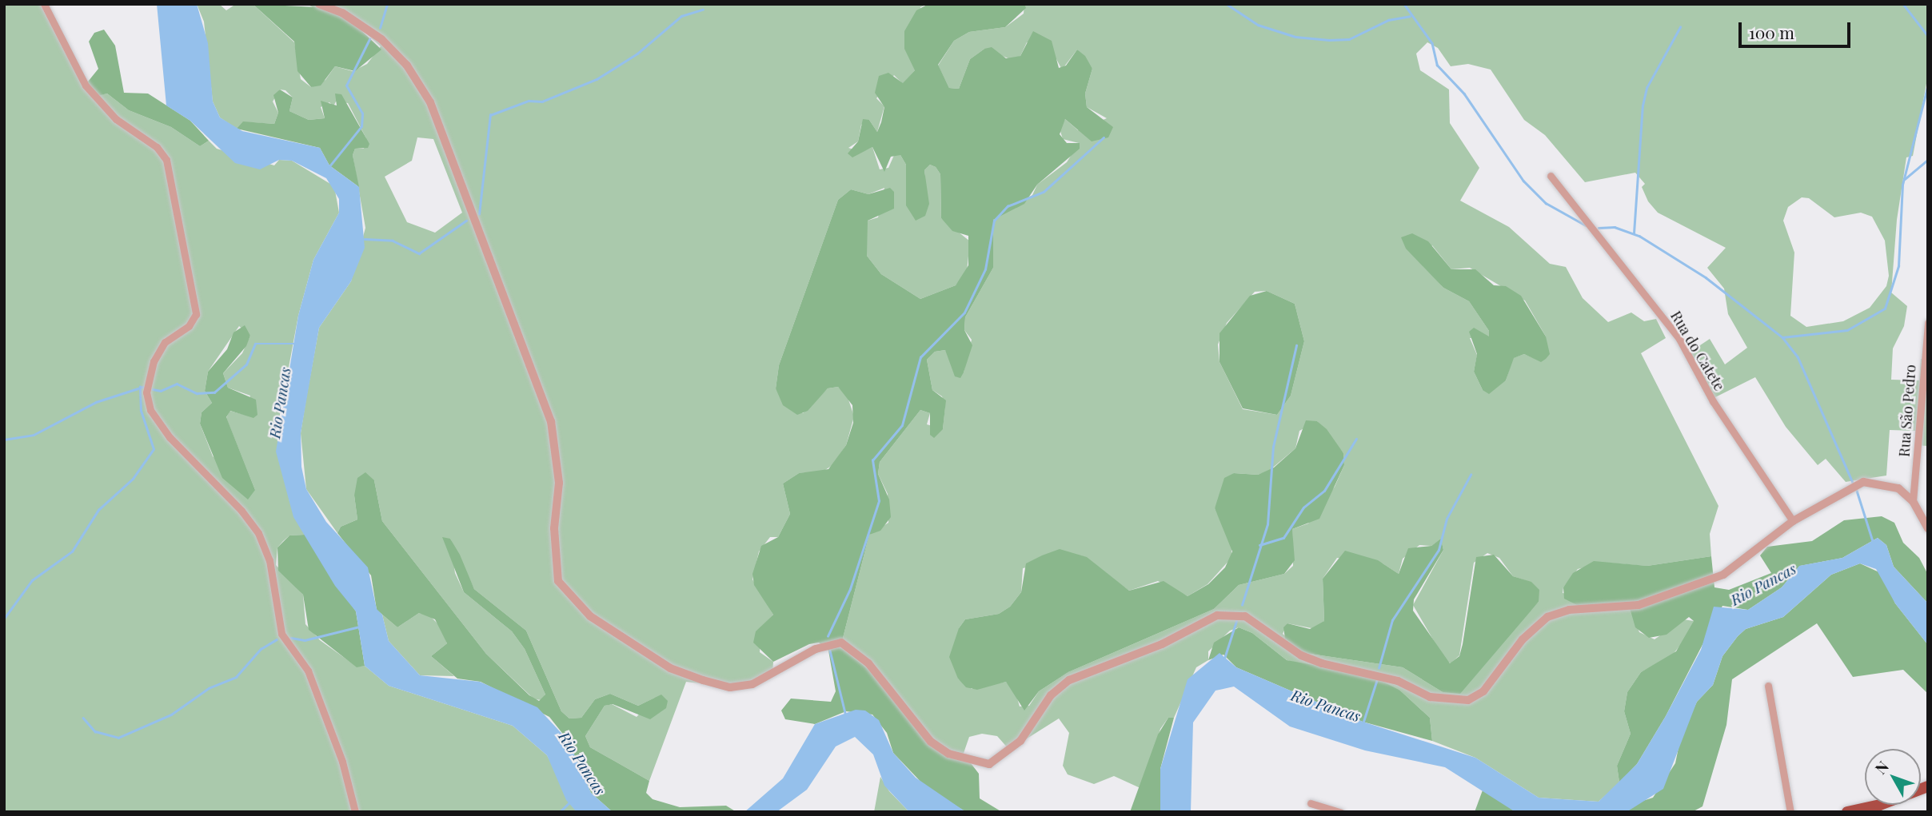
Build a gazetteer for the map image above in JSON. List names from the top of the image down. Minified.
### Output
{"streets":{"street":["Rua do Catete","Rua São Pedro"]},"water":["Rio Pancas"],"scale_bar":"100 m","north":"top left"}
